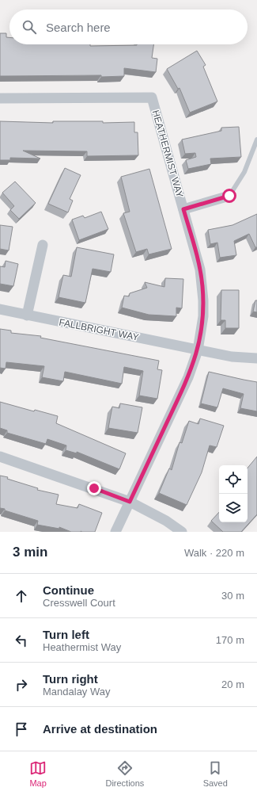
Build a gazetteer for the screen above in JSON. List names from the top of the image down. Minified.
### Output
{"streets":{"street":["HEATHERMIST WAY","FALLBRIGHT WAY"]},"crossings":[["HEATHERMIST WAY","FALLBRIGHT WAY"]],"page":{"search":"Search here","heading":["3 min","Walk · 220 m"],"list":[["Continue","Cresswell Court","30 m"],["Turn left","Heathermist Way","170 m"],["Turn right","Mandalay Way","20 m"],"Arrive at destination"],"nav":["Map","Directions","Saved"]}}
